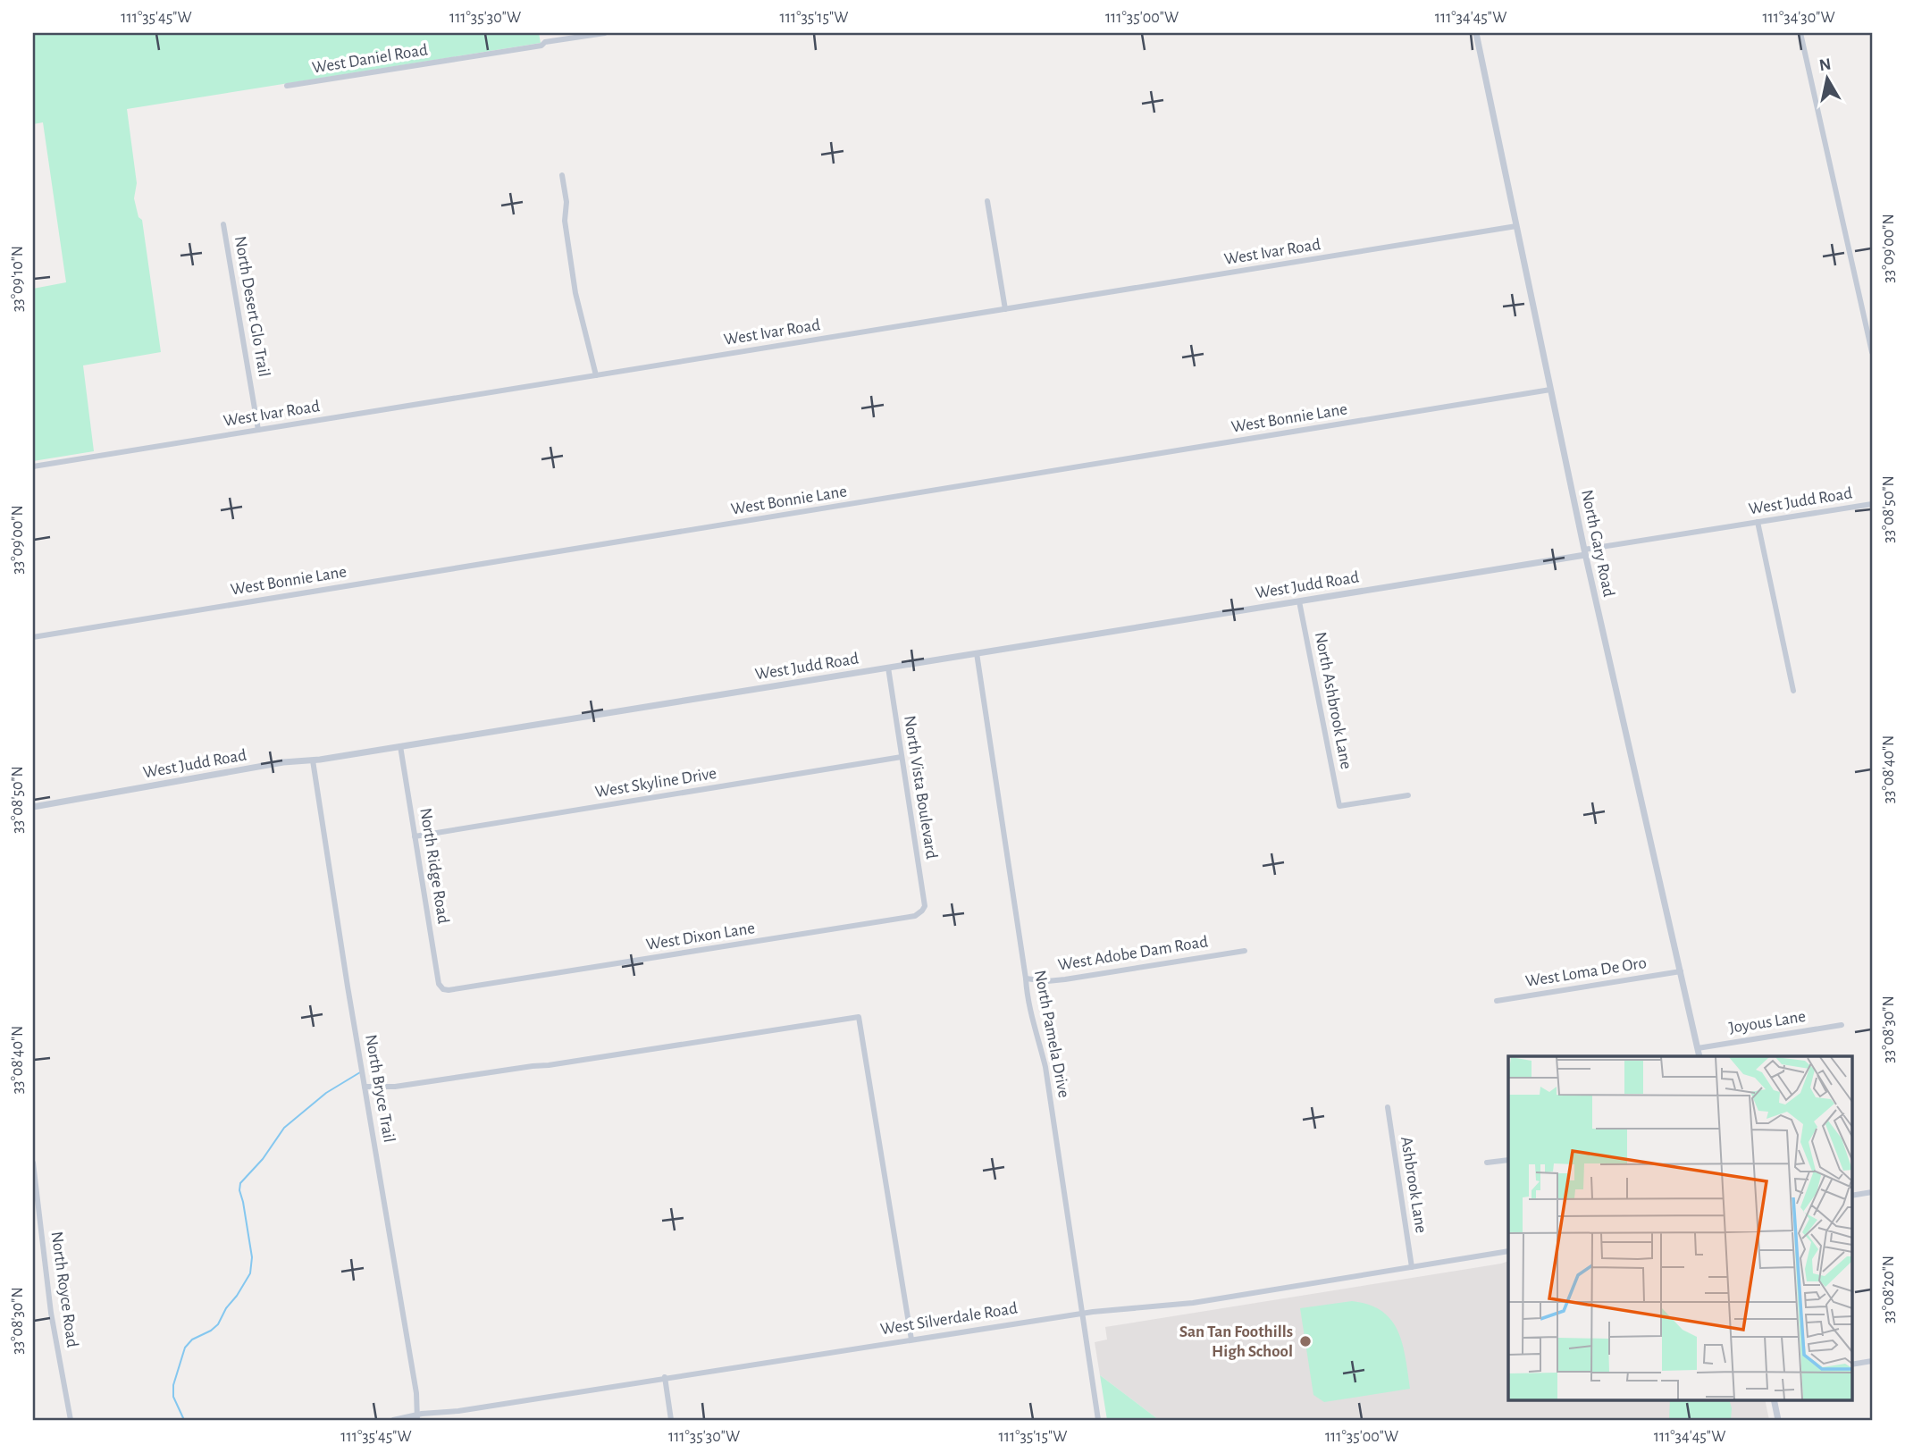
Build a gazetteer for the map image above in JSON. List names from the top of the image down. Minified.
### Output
{"streets":{"street":["West Daniel Road","West Ivar Road","North Desert Glo Trail","West Bonnie Lane","West Judd Road","North Gary Road","North Ashbrook Lane","West Skyline Drive","North Vista Boulevard","North Ridge Road","West Dixon Lane","West Adobe Dam Road","West Loma De Oro","Joyous Lane","North Pamela Drive","North Bryce Trail","Ashbrook Lane","North Royce Road","West Silverdale Road"]},"crossings":[["West Ivar Road","North Desert Glo Trail"],["West Ivar Road","North Gary Road"],["West Bonnie Lane","North Gary Road"],["West Judd Road","North Gary Road"],["West Judd Road","North Ashbrook Lane"],["West Judd Road","North Vista Boulevard"],["West Judd Road","North Ridge Road"],["West Judd Road","North Pamela Drive"],["West Judd Road","North Bryce Trail"],["North Gary Road","West Loma De Oro"],["North Gary Road","Joyous Lane"],["West Skyline Drive","North Vista Boulevard"],["West Skyline Drive","North Ridge Road"],["North Vista Boulevard","West Dixon Lane"],["North Ridge Road","West Dixon Lane"],["West Adobe Dam Road","North Pamela Drive"],["North Pamela Drive","West Silverdale Road"],["North Bryce Trail","West Silverdale Road"],["Ashbrook Lane","West Silverdale Road"]],"places":["San Tan Foothills High School"],"north":"top","coordinates":["111°35'45\"W","111°35'30\"W","111°35'15\"W","111°35'00\"W","111°34'45\"W","111°34'30\"W","33°09'00\"N","33°09'10\"N","33°08'50\"N","33°08'40\"N","33°08'30\"N","33°08'20\"N"]}
